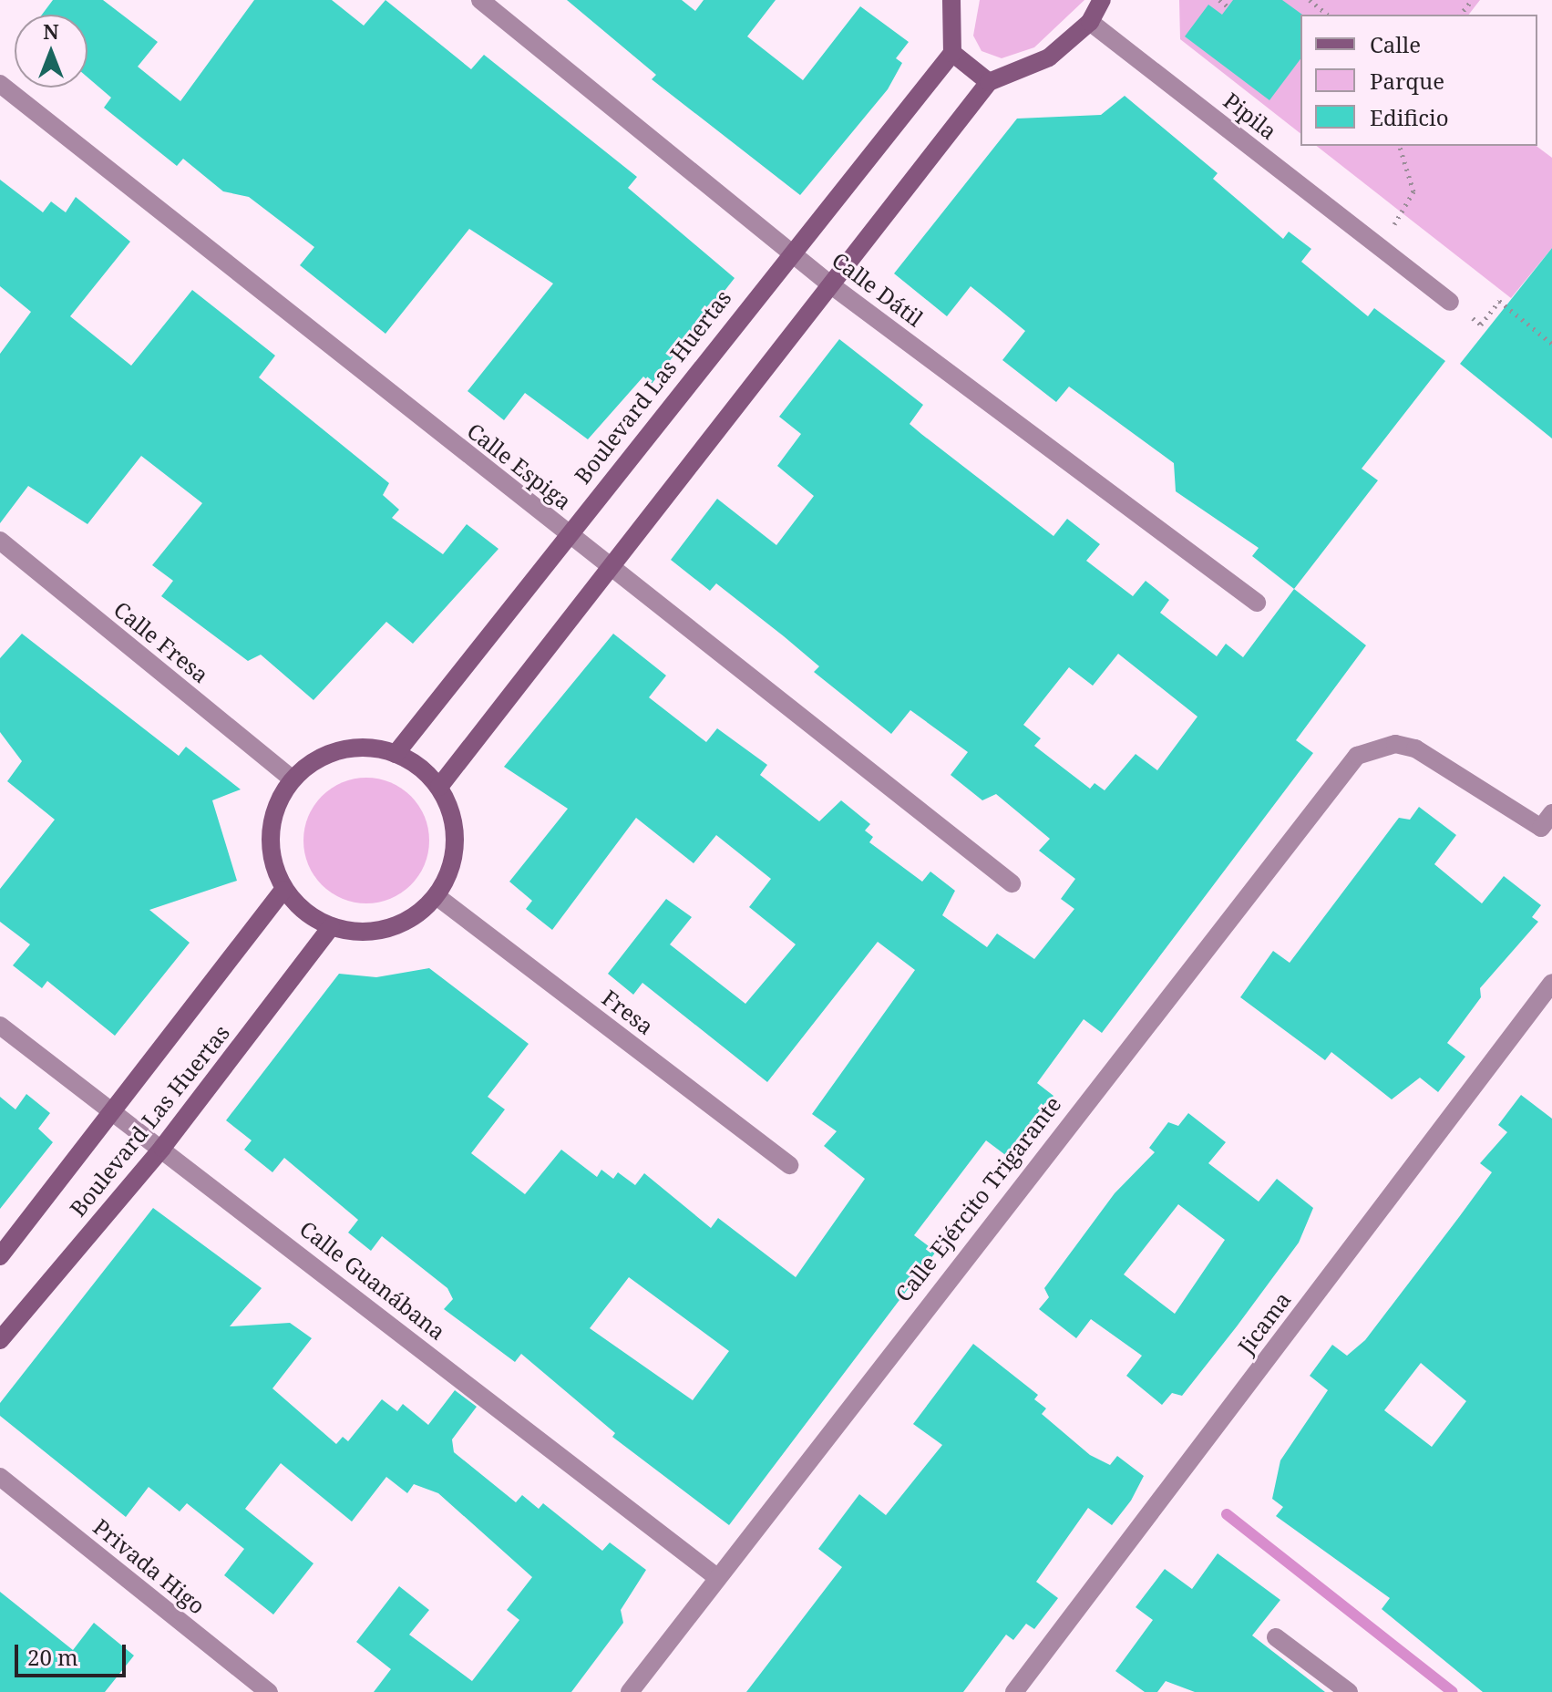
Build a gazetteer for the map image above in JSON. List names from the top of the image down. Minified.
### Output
{"streets":{"main road":["Boulevard Las Huertas"],"street":["Pipila","Calle Dátil","Calle Espiga","Calle Fresa","Fresa","Calle Ejército Trigarante","Calle Guanábana","Jicama","Privada Higo"]},"crossings":[["Calle Dátil","Boulevard Las Huertas"],["Boulevard Las Huertas","Calle Espiga"],["Boulevard Las Huertas","Calle Fresa"],["Boulevard Las Huertas","Fresa"],["Boulevard Las Huertas","Calle Guanábana"],["Calle Fresa","Fresa"],["Calle Ejército Trigarante","Calle Guanábana"]],"legend":["Calle","Parque","Edificio"],"scale_bar":"20 m","north":"top"}
